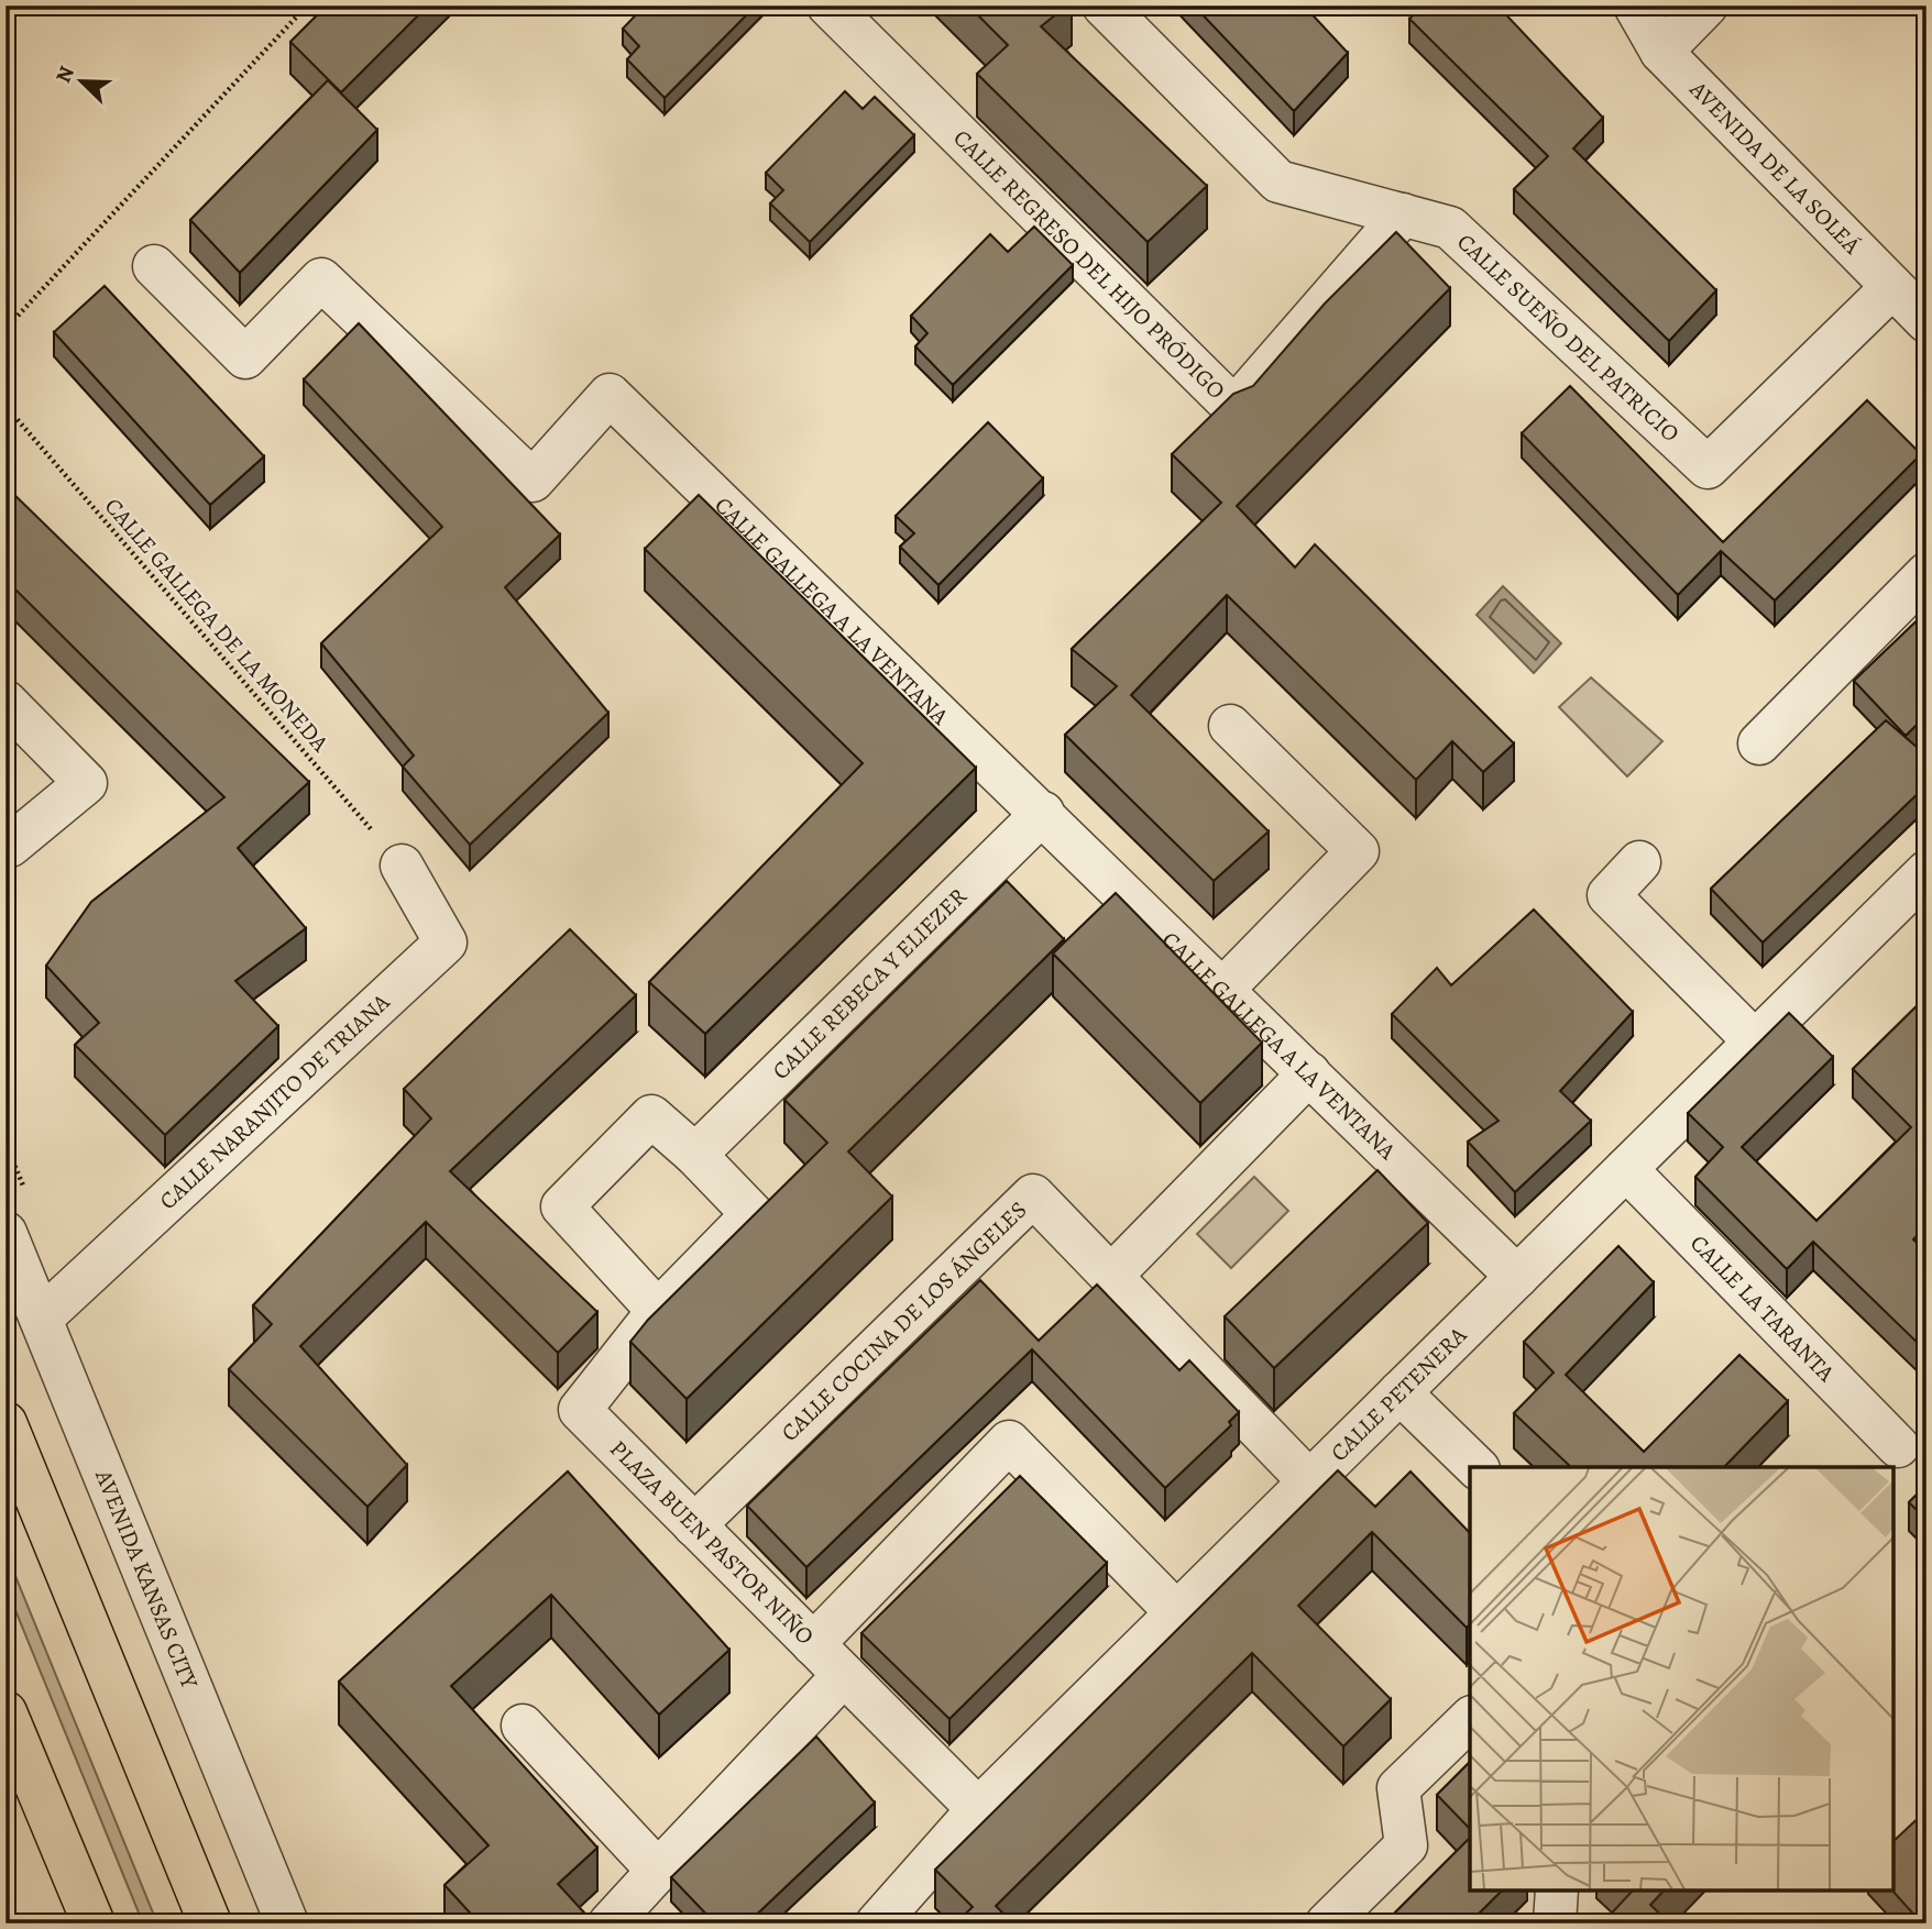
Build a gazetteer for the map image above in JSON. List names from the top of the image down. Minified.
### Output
{"streets":{"street":["AVENIDA DE LA SOLEÁ","CALLE REGRESO DEL HIJO PRÓDIGO","CALLE SUEÑO DEL PATRICIO","CALLE GALLEGA A LA VENTANA","CALLE REBECA Y ELIEZER","CALLE NARANJITO DE TRIANA","CALLE LA TARANTA","CALLE COCINA DE LOS ÁNGELES","CALLE PETENERA","PLAZA BUEN PASTOR NIÑO","AVENIDA KANSAS CITY"],"path":["CALLE GALLEGA DE LA MONEDA"]},"crossings":[["AVENIDA DE LA SOLEÁ","CALLE SUEÑO DEL PATRICIO"],["CALLE REGRESO DEL HIJO PRÓDIGO","CALLE SUEÑO DEL PATRICIO"],["CALLE GALLEGA A LA VENTANA","CALLE REBECA Y ELIEZER"],["CALLE GALLEGA A LA VENTANA","CALLE PETENERA"],["CALLE GALLEGA DE LA MONEDA","CALLE NARANJITO DE TRIANA"],["CALLE NARANJITO DE TRIANA","AVENIDA KANSAS CITY"],["CALLE LA TARANTA","CALLE PETENERA"],["CALLE COCINA DE LOS ÁNGELES","CALLE PETENERA"],["CALLE COCINA DE LOS ÁNGELES","PLAZA BUEN PASTOR NIÑO"],["CALLE PETENERA","PLAZA BUEN PASTOR NIÑO"]],"north":"top left"}
